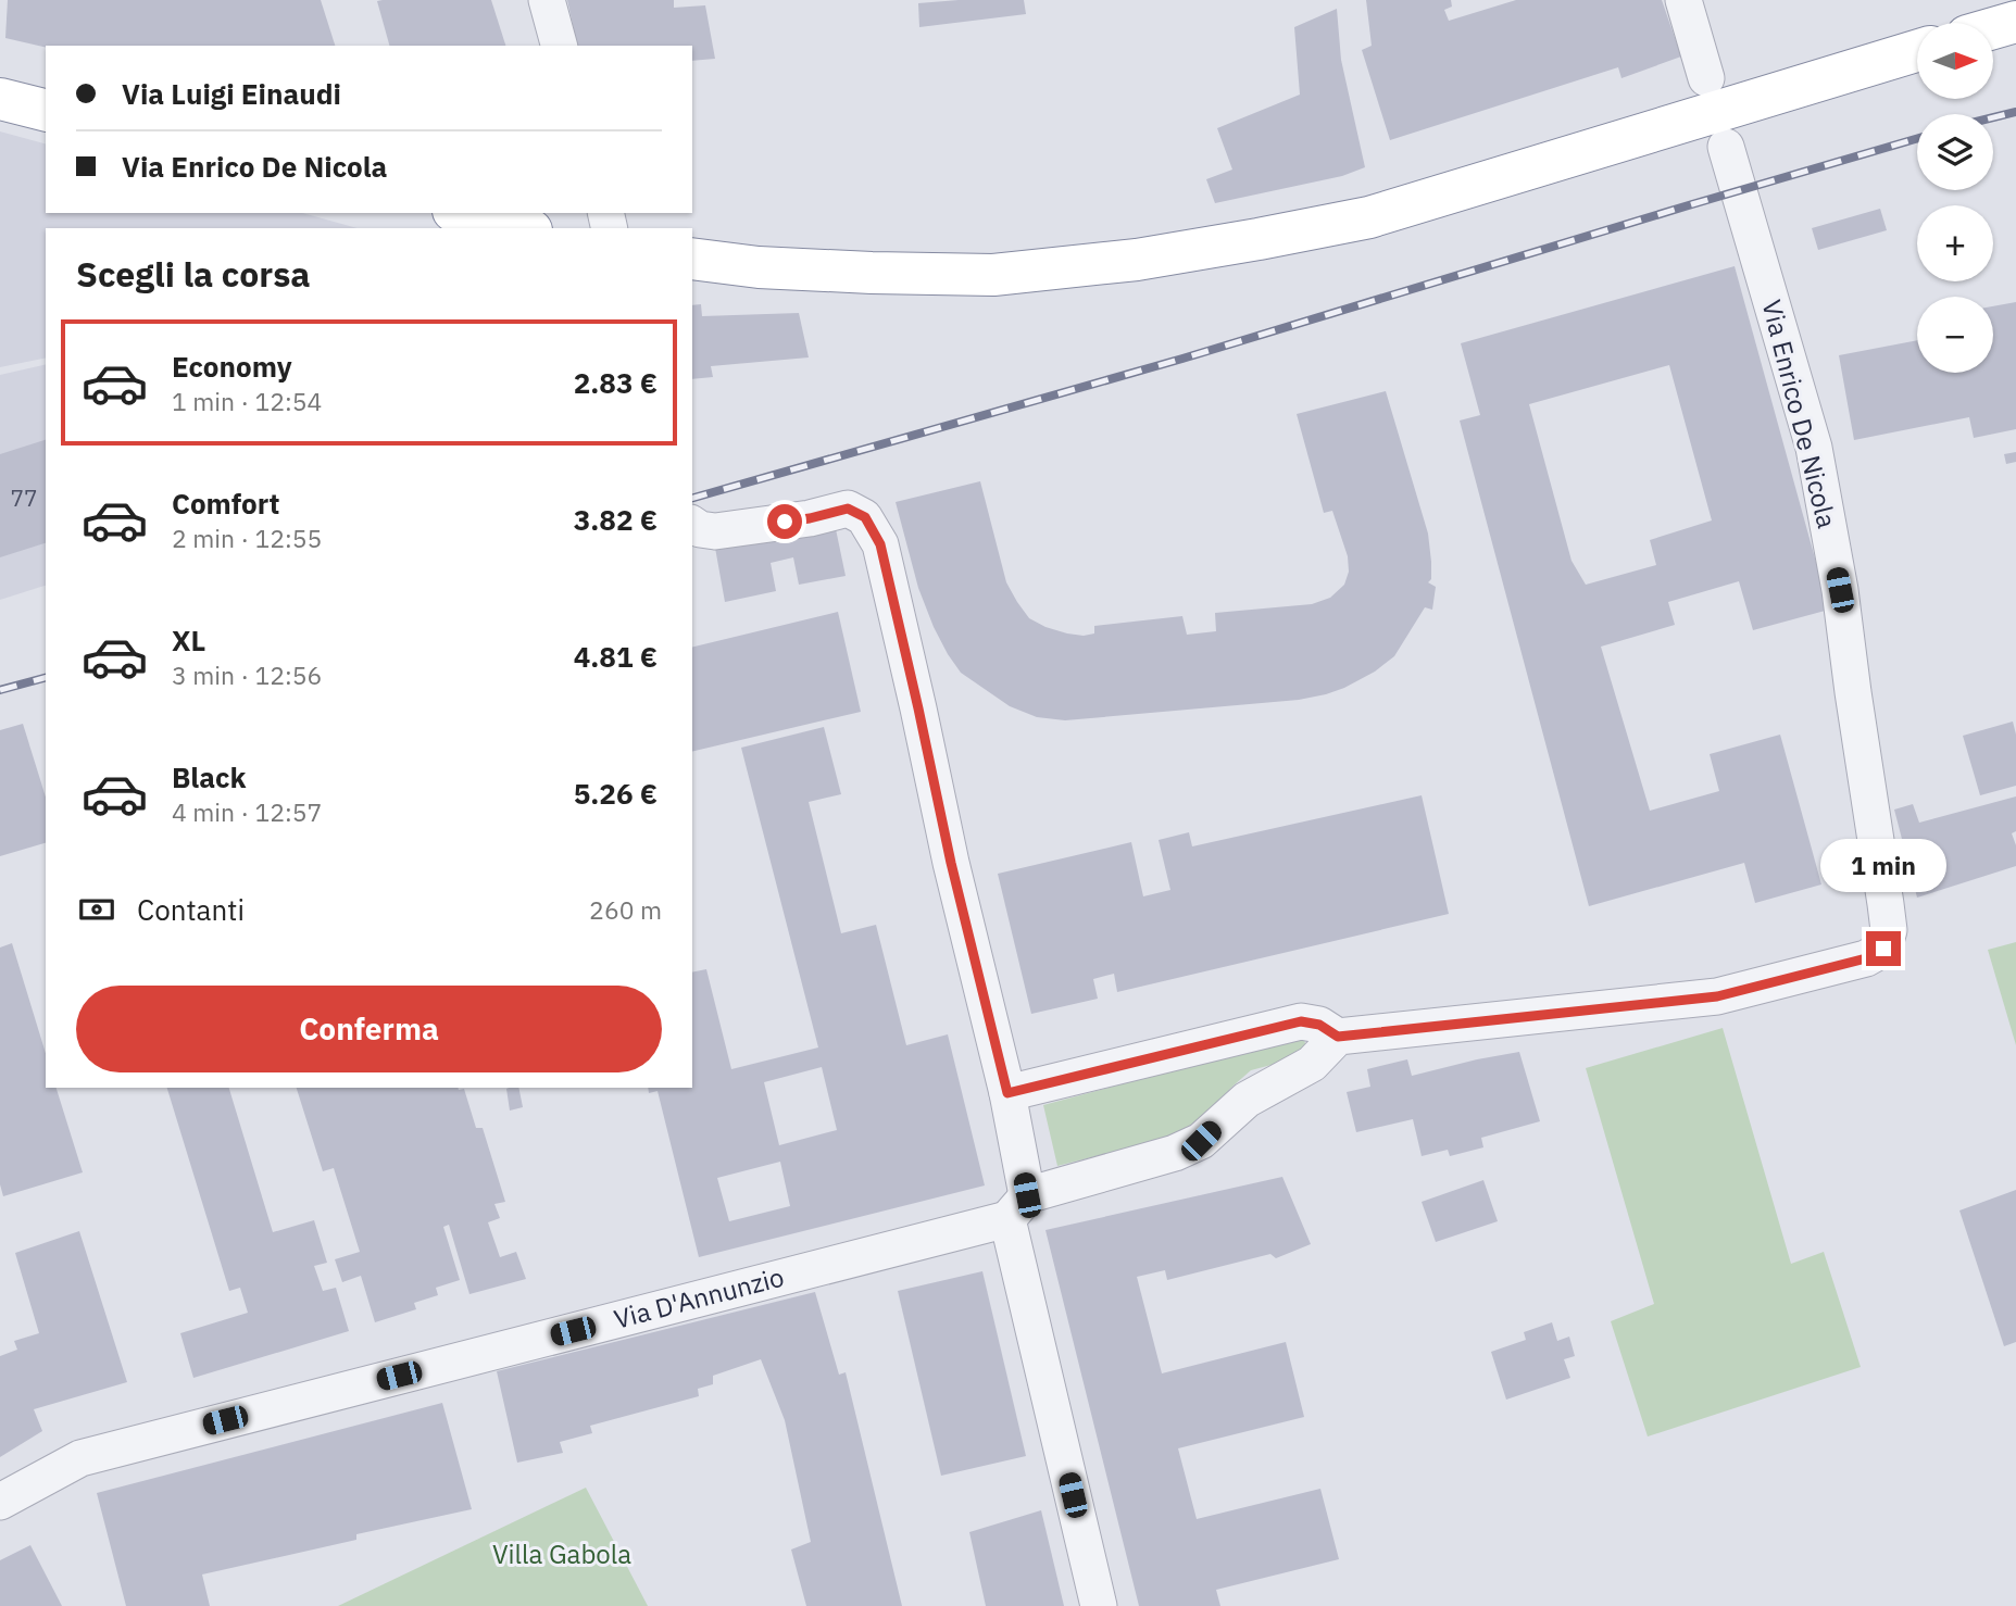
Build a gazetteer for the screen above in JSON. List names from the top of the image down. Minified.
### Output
{"streets":{"street":["Via Enrico De Nicola","Via D'Annunzio"]},"parks":["Villa Gabola"],"house_numbers":["77"],"north":"right","page":{"map_buttons":["+","−"],"banner":["Via Luigi Einaudi","Via Enrico De Nicola"],"heading":"Scegli la corsa","list":[{"name":"Economy","note":"1 min · 12:54","value":"2.83 €"},{"name":"Comfort","note":"2 min · 12:55","value":"3.82 €"},{"name":"XL","note":"3 min · 12:56","value":"4.81 €"},{"name":"Black","note":"4 min · 12:57","value":"5.26 €"}],"bubble":"1 min","pay":["Contanti","260 m"],"buttons":"Conferma"}}
